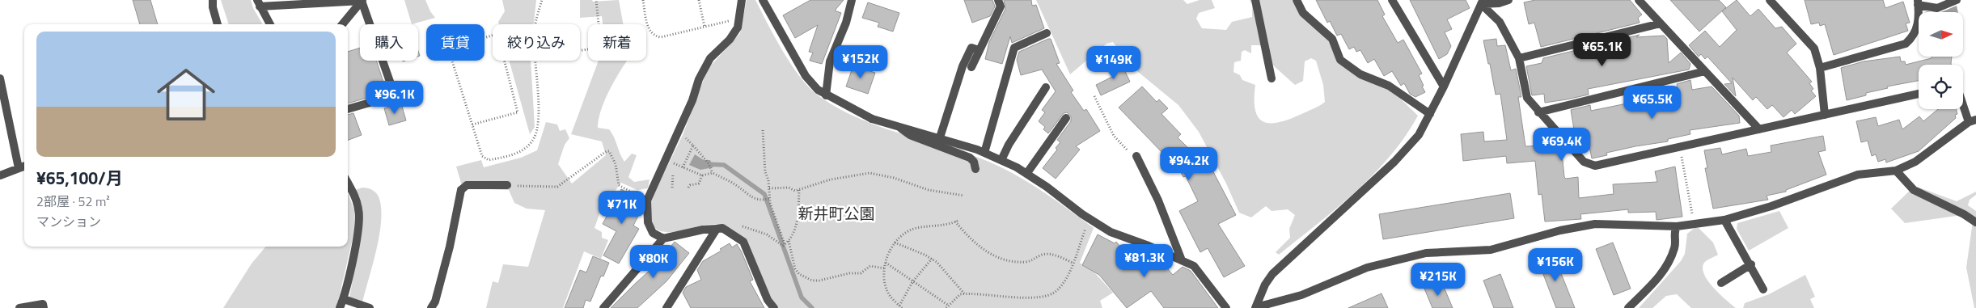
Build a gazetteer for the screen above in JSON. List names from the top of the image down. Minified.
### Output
{"parks":["新井町公園"],"north":"right","page":{"chip":["購入","賃貸","絞り込み","新着"],"list":[{"name":"¥65,100/月","note":"2部屋 · 52 m² · マンション"}],"price":["¥65.1K","¥152K","¥149K","¥96.1K","¥65.5K","¥69.4K","¥94.2K","¥71K","¥81.3K","¥80K","¥156K","¥215K"]}}
